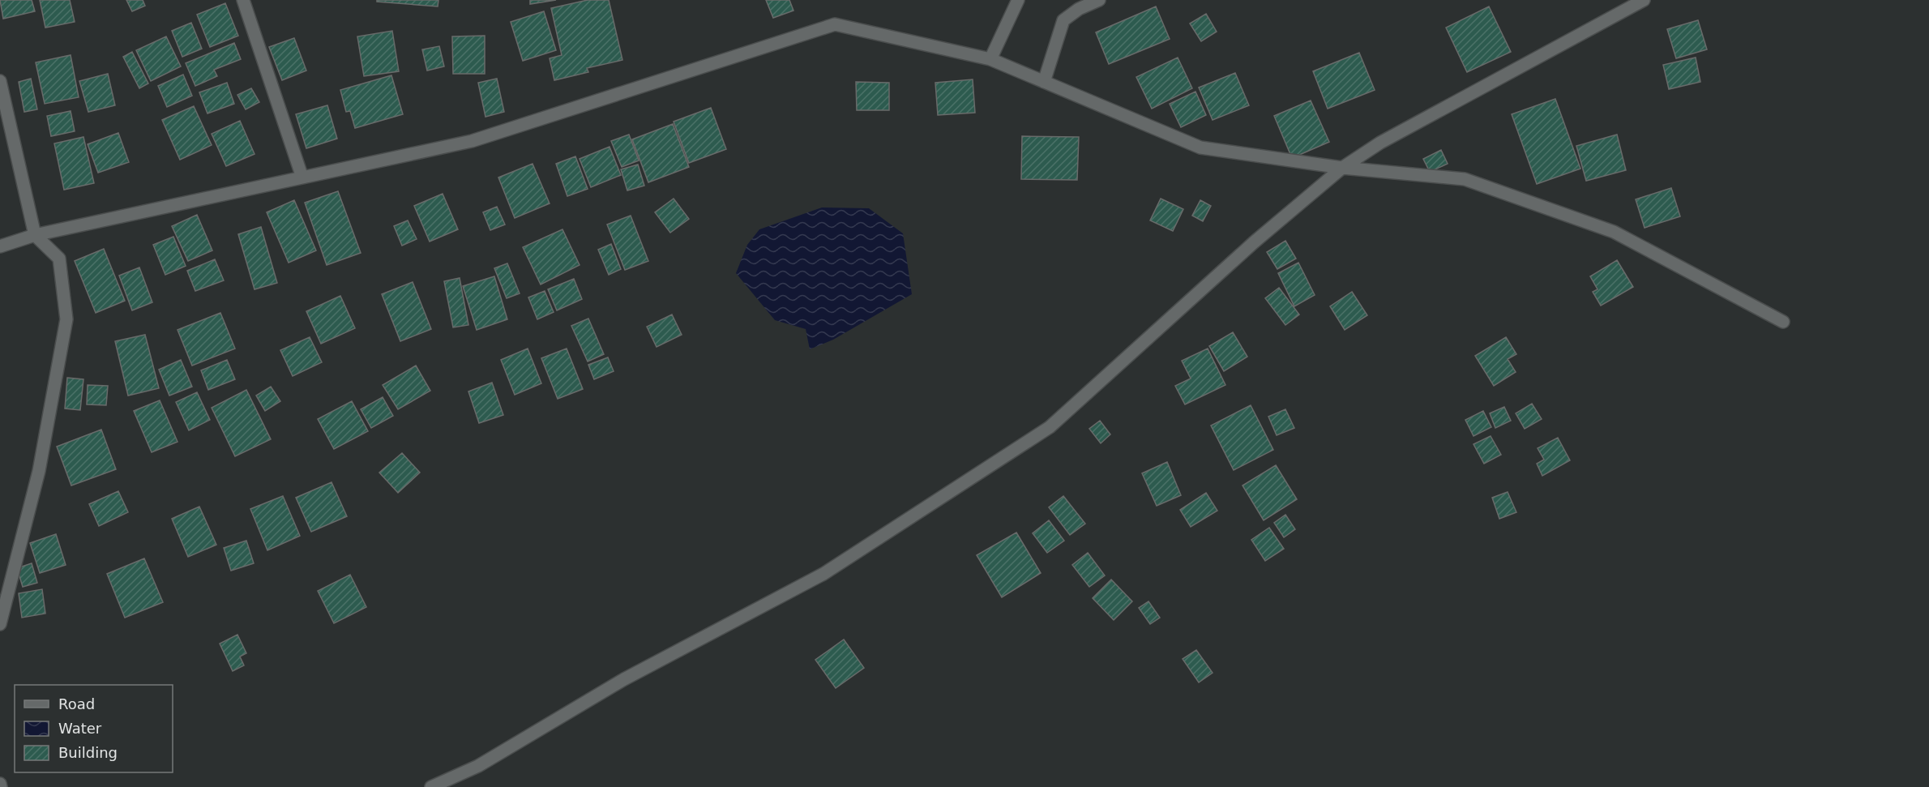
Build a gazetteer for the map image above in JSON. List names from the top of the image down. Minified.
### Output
{"legend":["Road","Water","Building"]}
